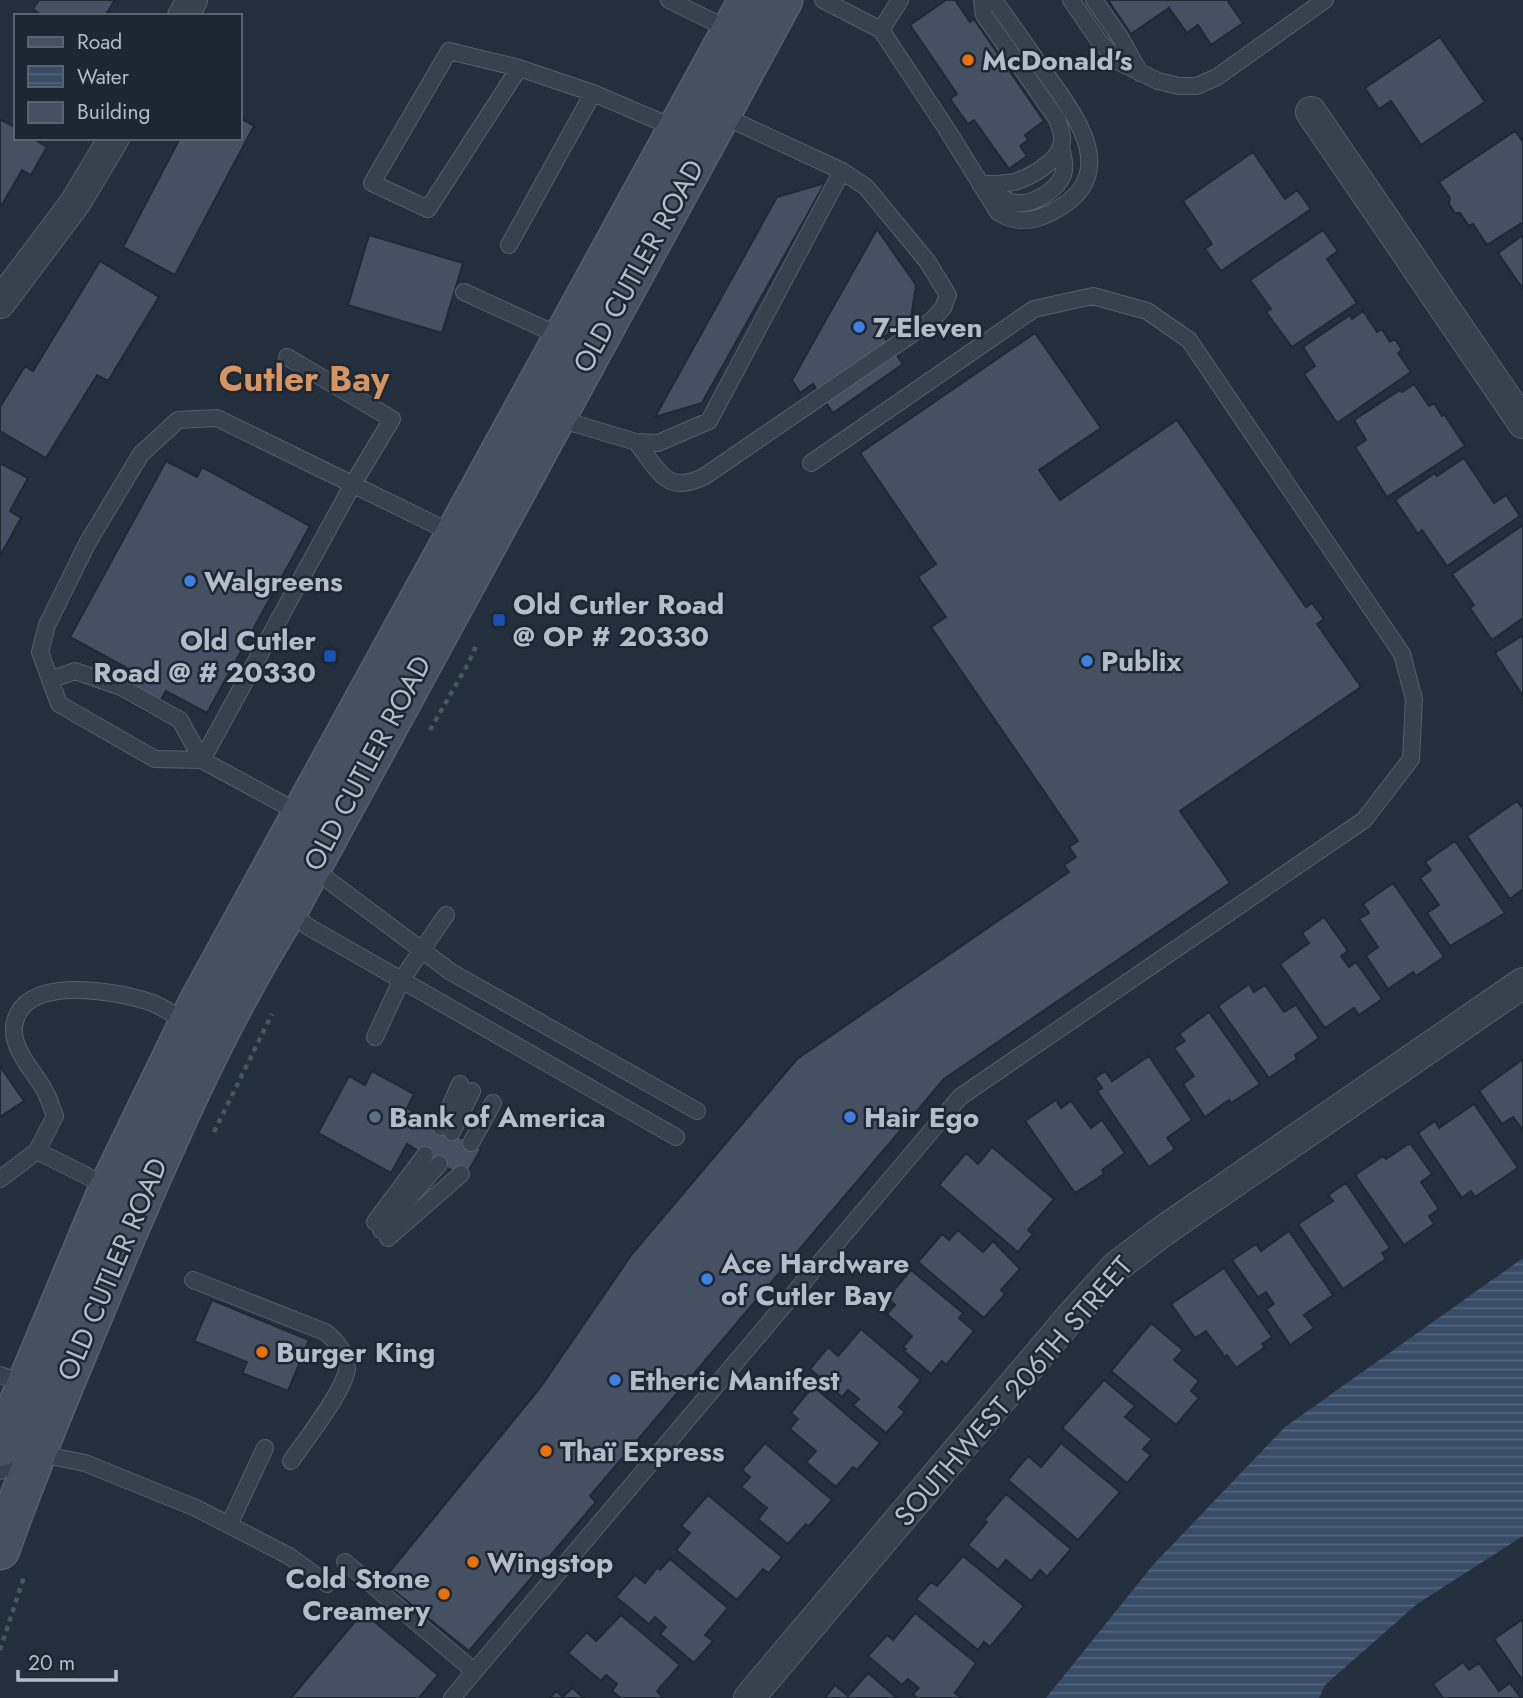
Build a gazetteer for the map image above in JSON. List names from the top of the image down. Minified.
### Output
{"streets":{"main road":["OLD CUTLER ROAD"],"street":["SOUTHWEST 206TH STREET"]},"districts":["Cutler Bay"],"places":{"other":["McDonald's","7-Eleven","Walgreens","Publix","Bank of America","Hair Ego","Ace Hardware of Cutler Bay","Burger King","Etheric Manifest","Thaï Express","Wingstop","Cold Stone Creamery"],"transit":["Old Cutler Road @ OP # 20330","Old Cutler Road @ # 20330"]},"legend":["Road","Water","Building"],"scale_bar":"20 m"}
